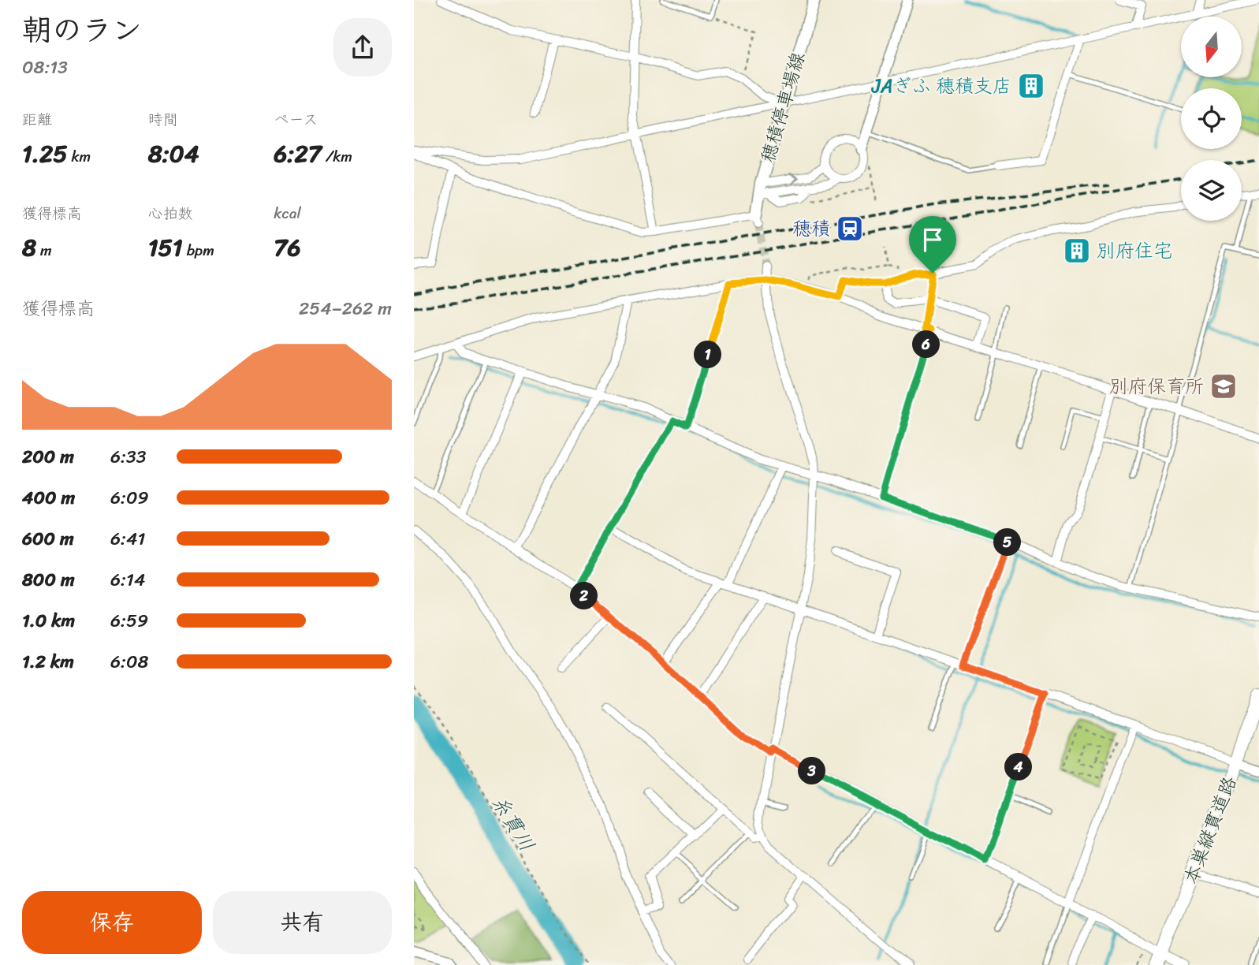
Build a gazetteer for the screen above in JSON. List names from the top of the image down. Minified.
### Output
{"streets":{"main road":["穂積停車場線","本巣縦貫道路"]},"water":["糸貫川"],"places":{"building":["JAぎふ 穂積支店","別府住宅"],"station":["穂積"],"school or university":["別府保育所"]},"north":"bottom","page":{"heading":["朝のラン","08:13"],"stats":[["距離","1.25 km"],["時間","8:04"],["ペース","6:27 /km"],["獲得標高","8 m"],["心拍数","151 bpm"],["kcal","76"]],"chart":["獲得標高","254–262 m"],"pins":["6","1","5","2","4","3"],"list":[{"name":"200 m","note":"6:33"},{"name":"400 m","note":"6:09"},{"name":"600 m","note":"6:41"},{"name":"800 m","note":"6:14"},{"name":"1.0 km","note":"6:59"},{"name":"1.2 km","note":"6:08"}],"buttons":["保存","共有"]}}
